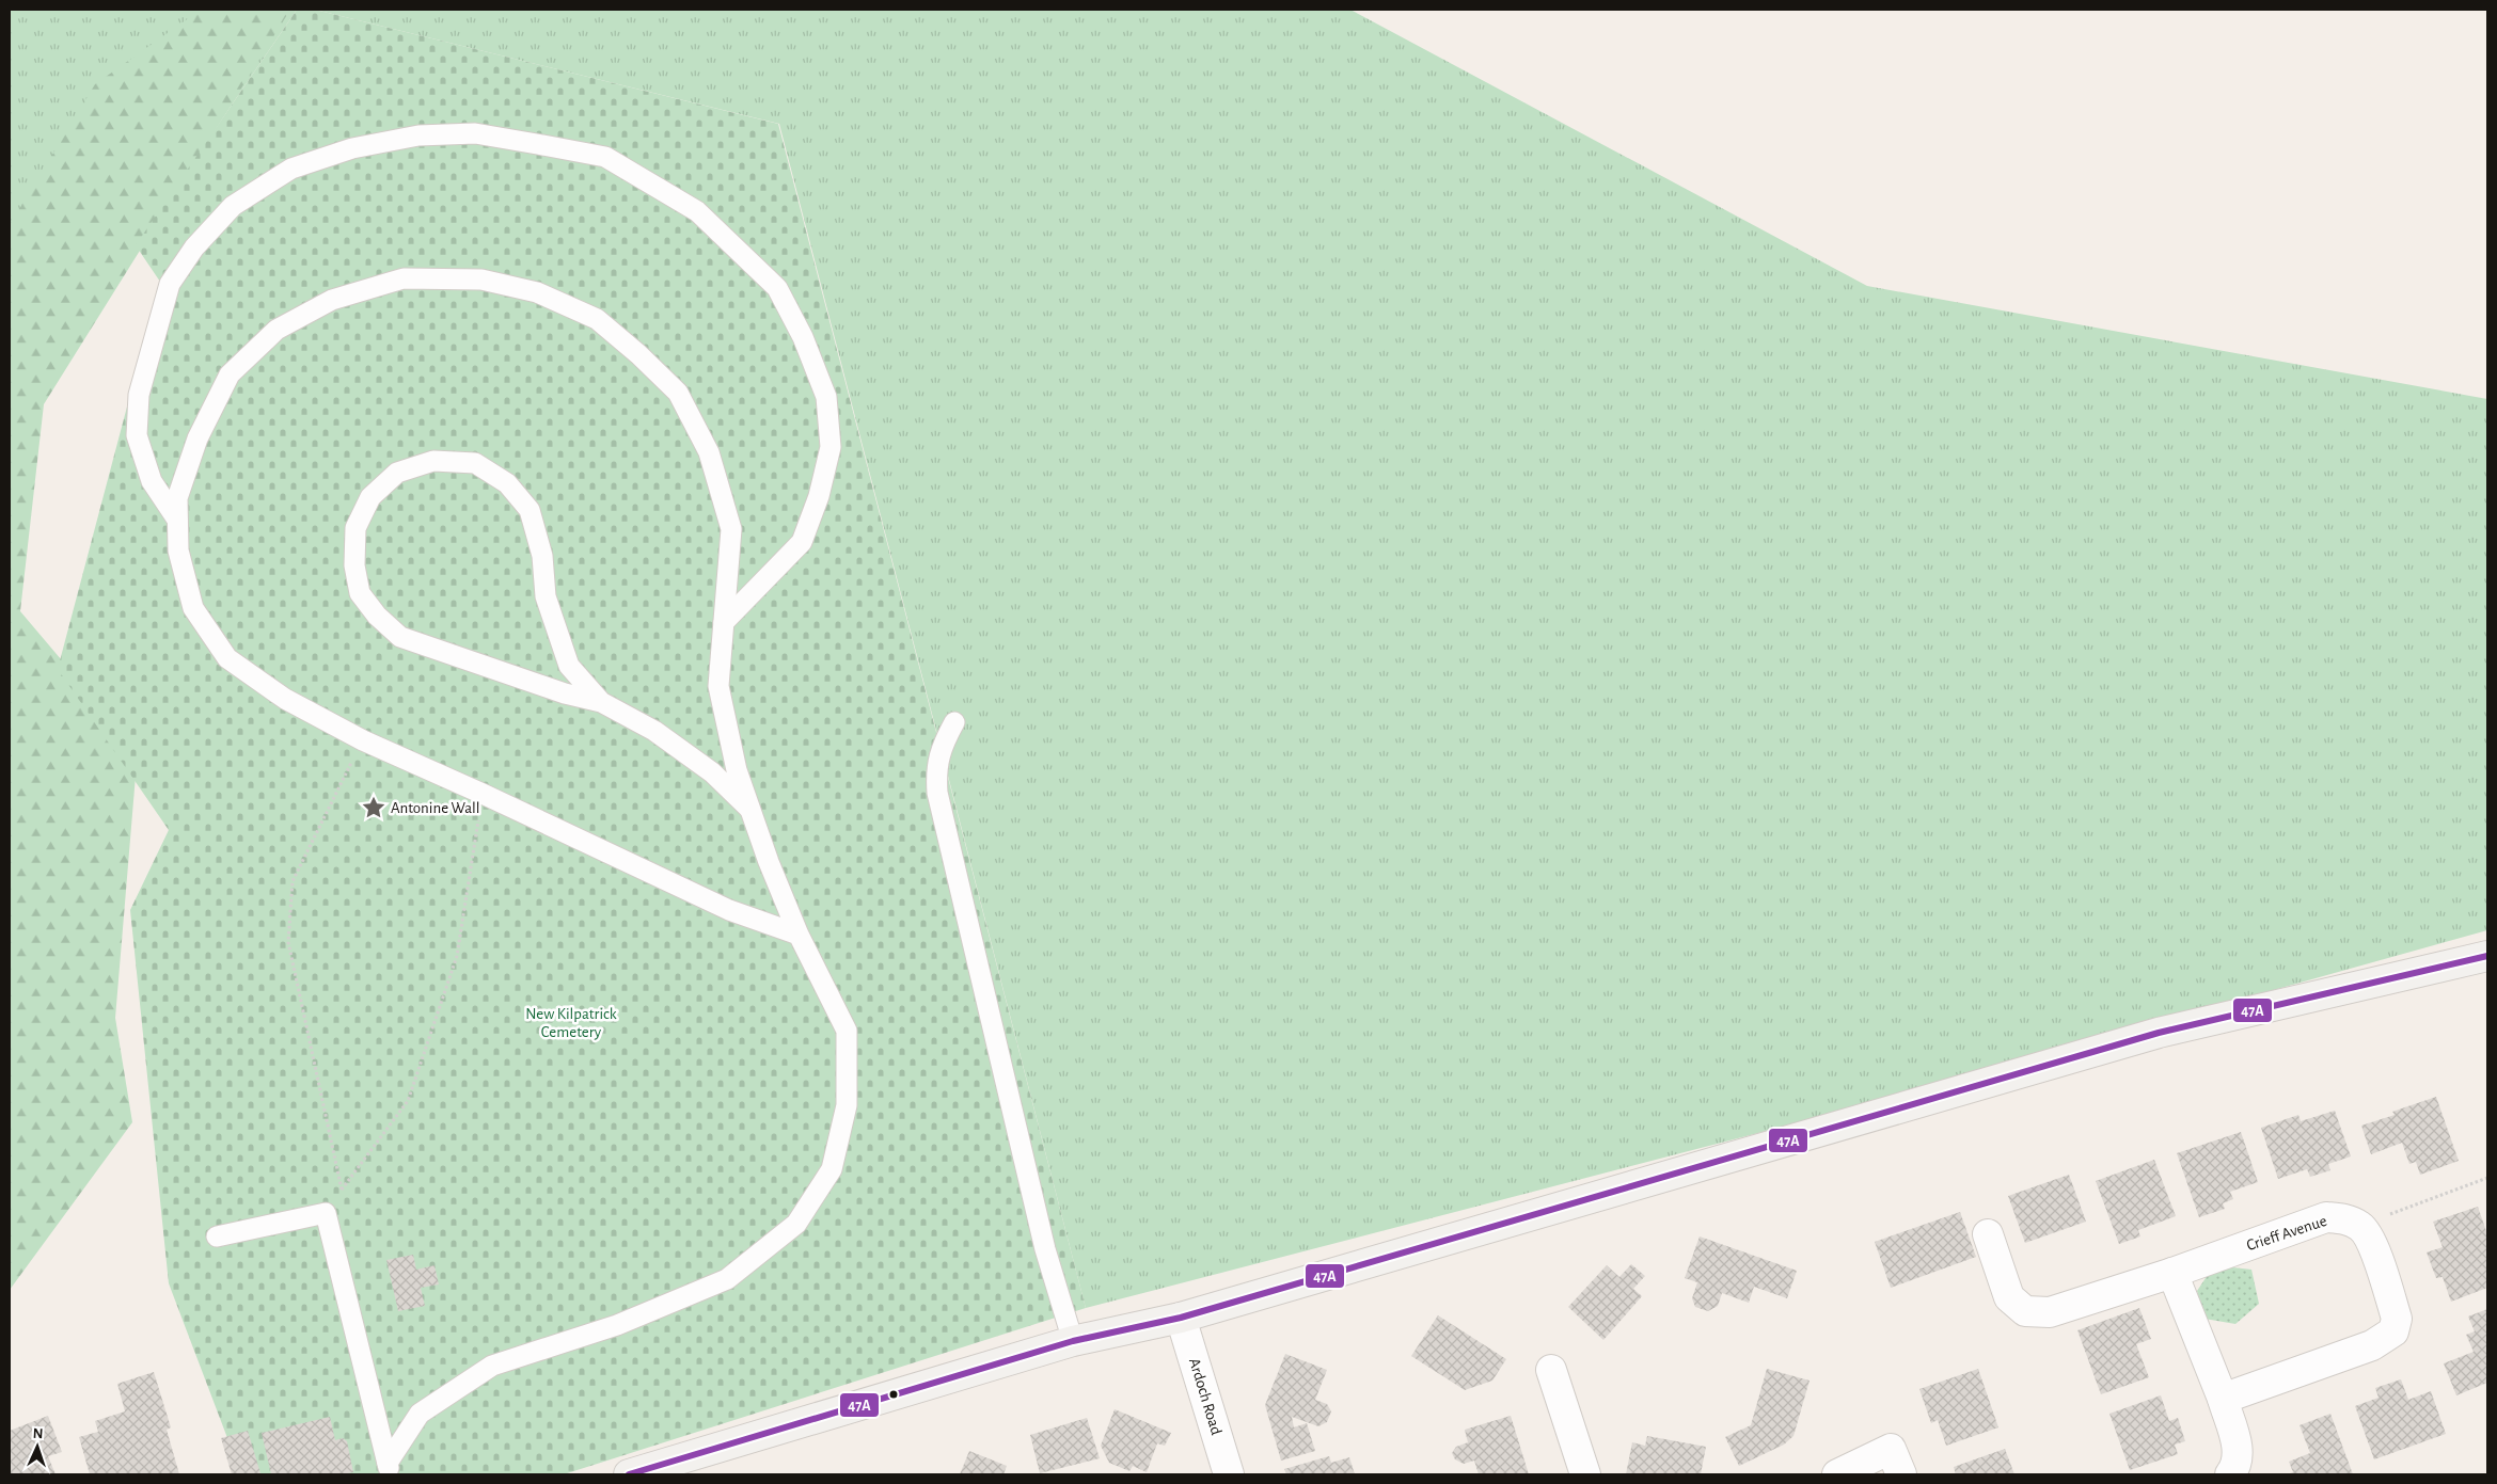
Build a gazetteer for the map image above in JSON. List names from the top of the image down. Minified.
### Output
{"streets":{"street":["Crieff Avenue","Ardoch Road"]},"parks":["New Kilpatrick Cemetery"],"places":{"place":["Antonine Wall"]},"lines":["transit line 47A"],"north":"top"}
